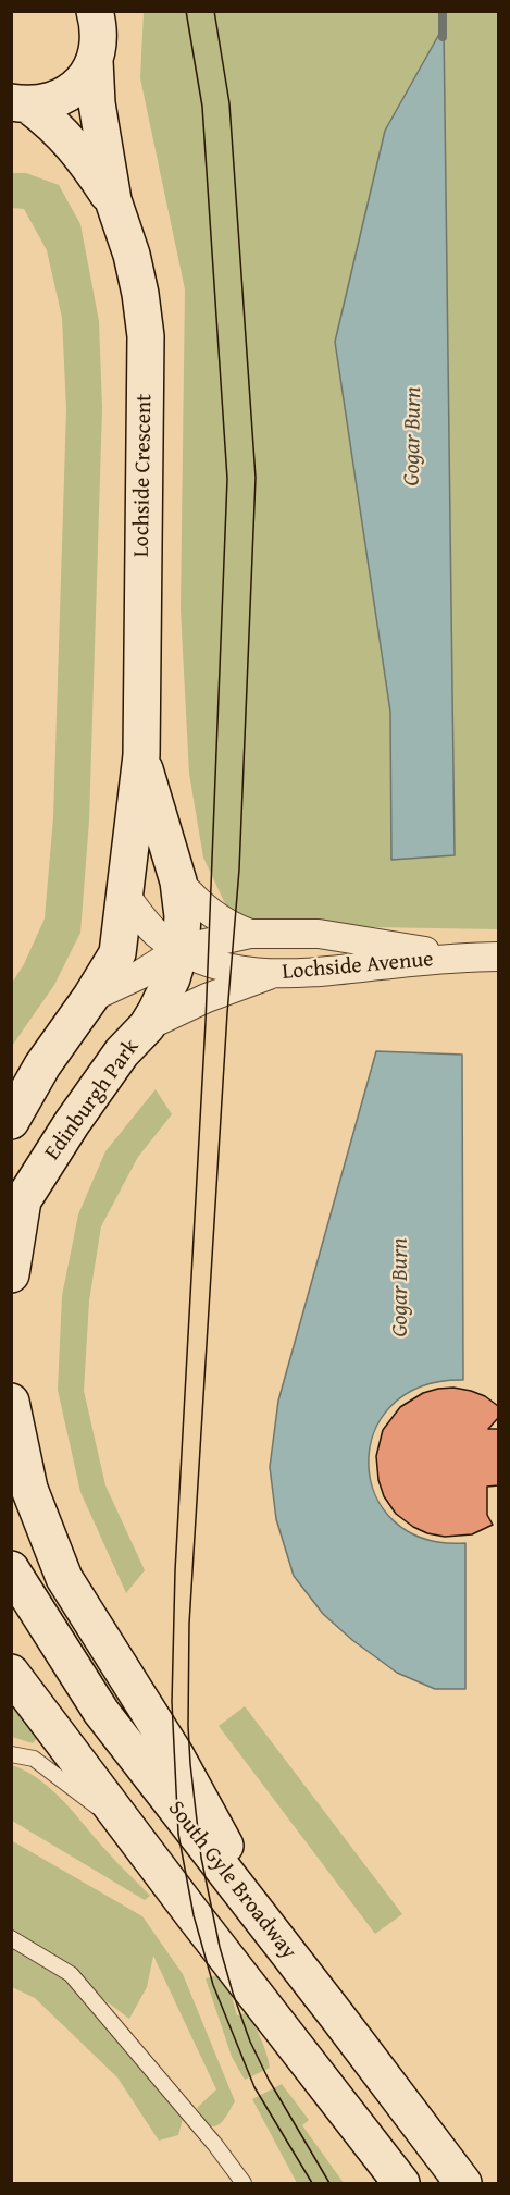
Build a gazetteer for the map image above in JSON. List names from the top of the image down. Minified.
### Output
{"streets":{"street":["Lochside Crescent","Lochside Avenue","Edinburgh Park","South Gyle Broadway"]},"crossings":[["Lochside Crescent","Lochside Avenue"],["Lochside Crescent","Edinburgh Park"],["Lochside Avenue","Edinburgh Park"]],"water":["Gogar Burn"]}
